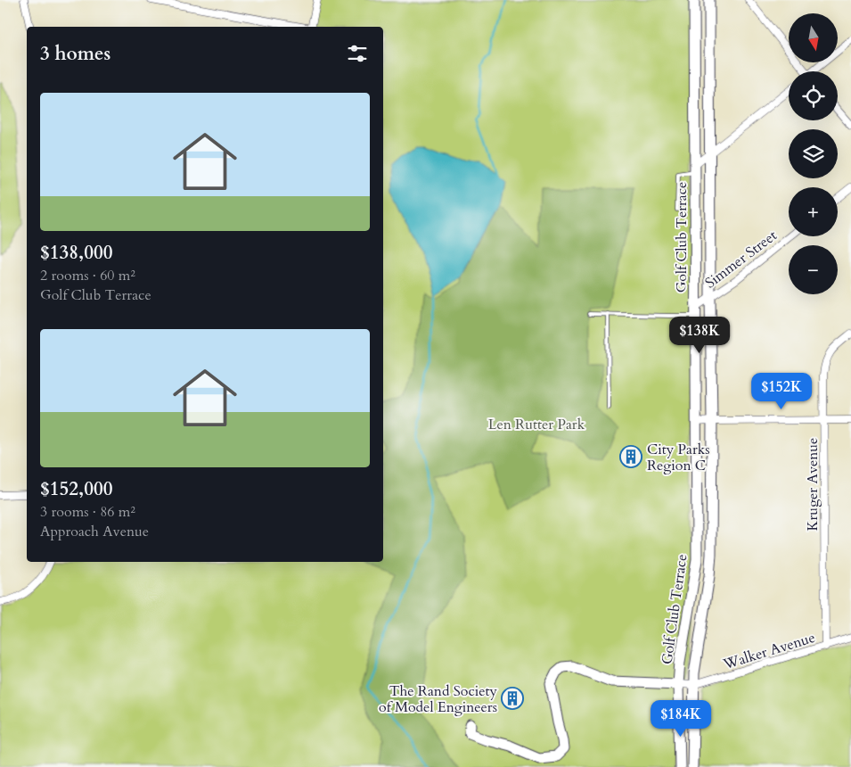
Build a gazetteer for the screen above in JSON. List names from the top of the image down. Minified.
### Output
{"streets":{"street":["Golf Club Terrace","Simmer Street","Kruger Avenue","Walker Avenue"]},"crossings":[["Golf Club Terrace","Simmer Street"],["Golf Club Terrace","Walker Avenue"],["Kruger Avenue","Walker Avenue"]],"parks":["Len Rutter Park"],"places":{"building":["City Parks Region C","The Rand Society of Model Engineers"]},"north":"bottom","page":{"map_buttons":["+","−"],"heading":"3 homes","list":[{"name":"$138,000","note":"2 rooms · 60 m² · Golf Club Terrace"},{"name":"$152,000","note":"3 rooms · 86 m² · Approach Avenue"}],"price":["$138K","$152K","$184K"]}}
